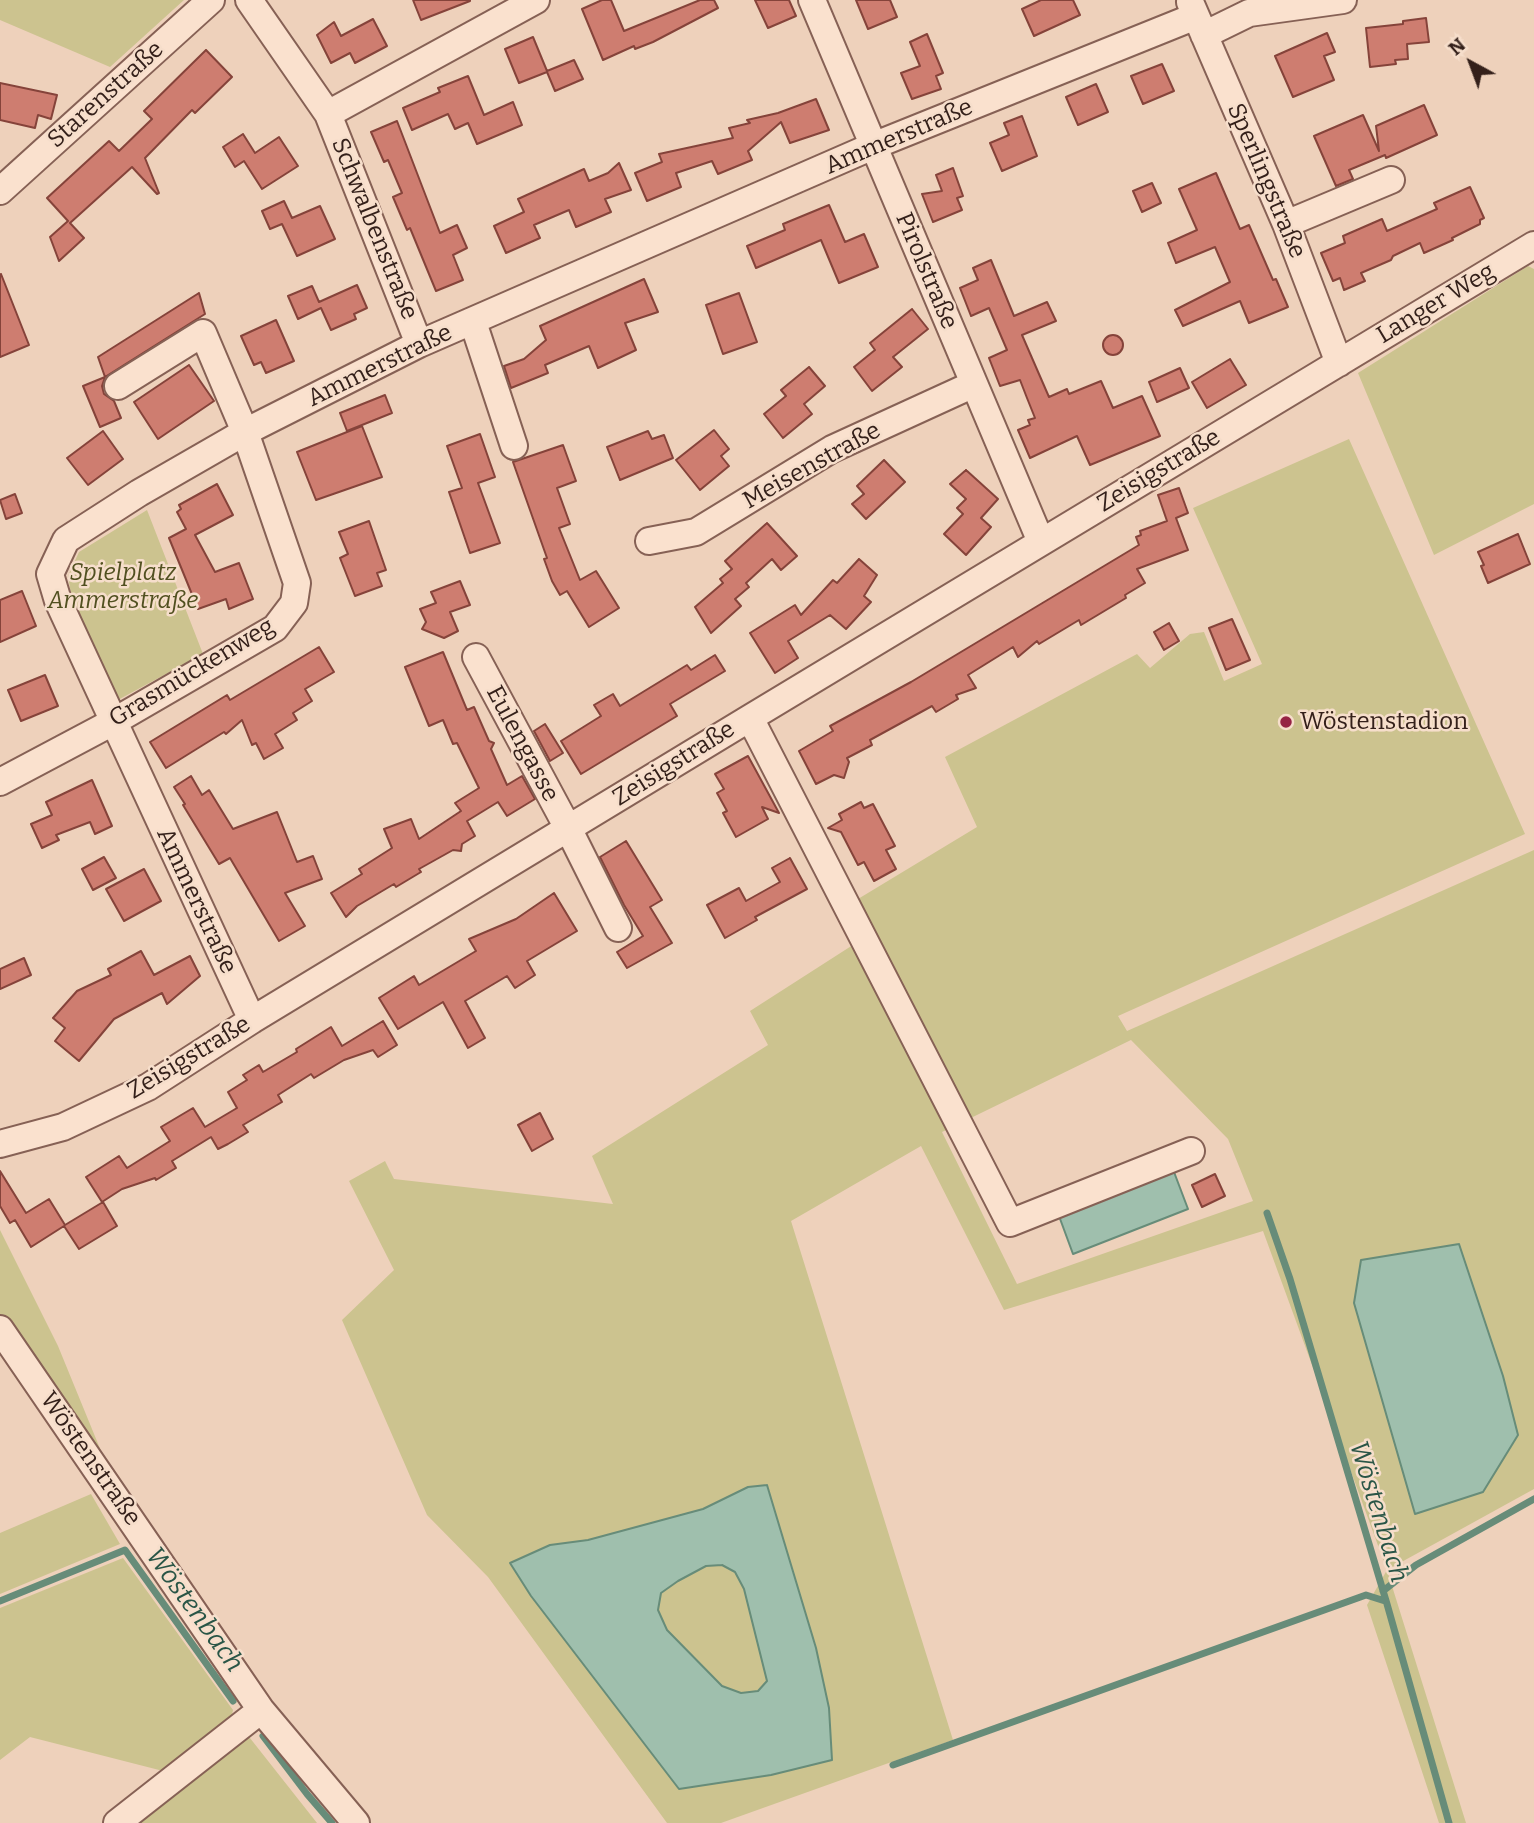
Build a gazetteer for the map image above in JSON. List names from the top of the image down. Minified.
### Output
{"streets":{"street":["Starenstraße","Ammerstraße","Sperlingstraße","Schwalbenstraße","Pirolstraße","Langer Weg","Meisenstraße","Zeisigstraße","Grasmückenweg","Eulengasse","Wöstenstraße"]},"crossings":[["Ammerstraße","Sperlingstraße"],["Ammerstraße","Schwalbenstraße"],["Ammerstraße","Pirolstraße"],["Ammerstraße","Zeisigstraße"],["Ammerstraße","Grasmückenweg"],["Sperlingstraße","Langer Weg"],["Sperlingstraße","Zeisigstraße"],["Pirolstraße","Meisenstraße"],["Pirolstraße","Zeisigstraße"],["Langer Weg","Zeisigstraße"],["Zeisigstraße","Eulengasse"]],"water":["Wöstenbach"],"parks":["Spielplatz Ammerstraße"],"places":["Wöstenstadion"],"north":"top left"}
